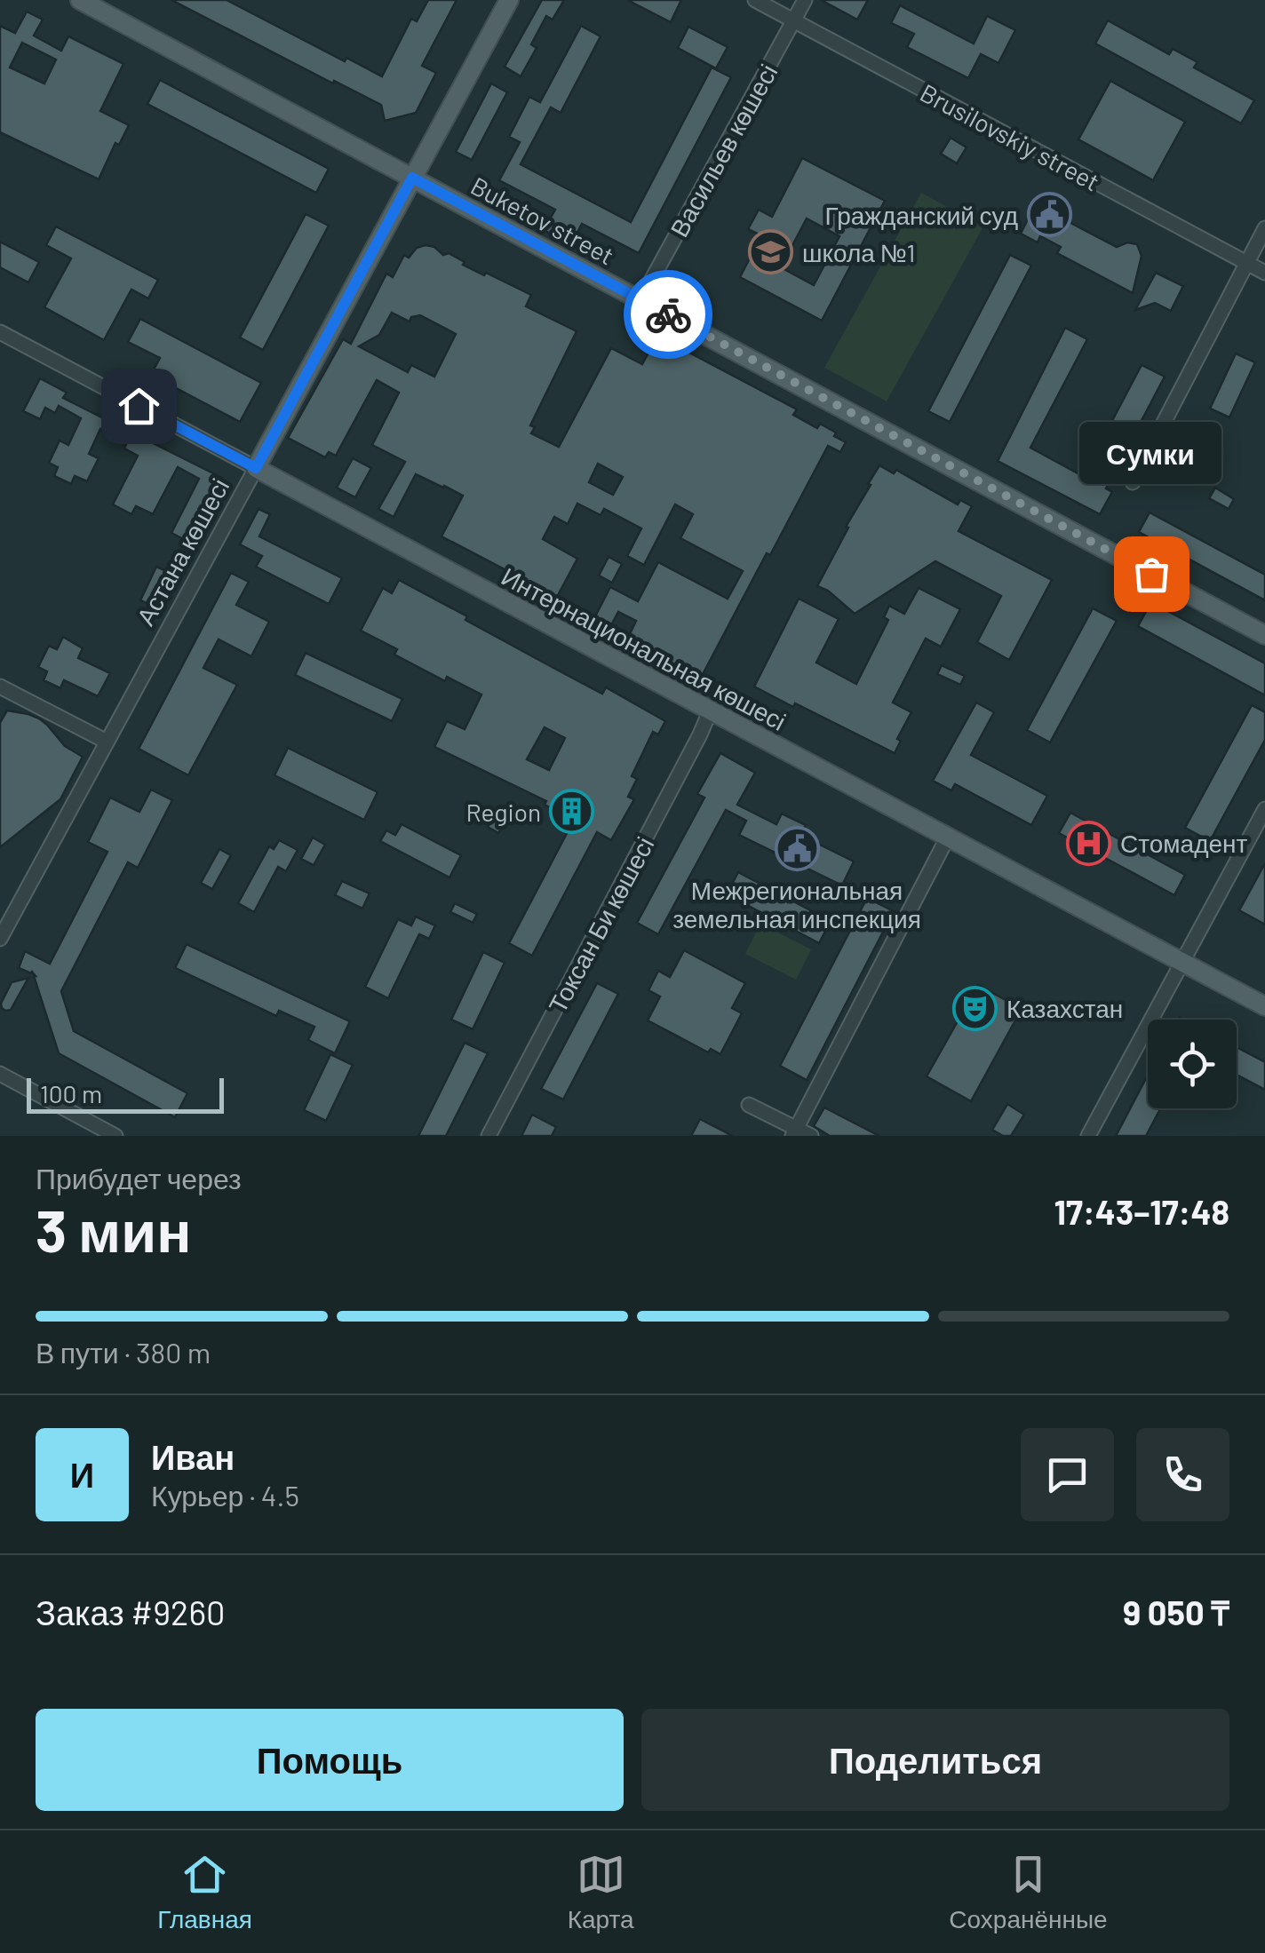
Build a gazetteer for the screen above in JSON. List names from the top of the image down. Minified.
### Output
{"streets":{"main road":["Buketov street","Астана көшесі","Интернациональная көшесі"],"street":["Brusilovskiy street","Васильев көшесі","Токсан Би көшесі"]},"crossings":[["Brusilovskiy street","Васильев көшесі"],["Васильев көшесі","Buketov street"],["Buketov street","Астана көшесі"],["Астана көшесі","Интернациональная көшесі"],["Интернациональная көшесі","Токсан Би көшесі"]],"places":{"public building":["Гражданский суд","Межрегиональная земельная инспекция"],"school or university":["школа №1"],"other":["Сумки"],"building":["Region"],"hospital":["Стомадент"],"theatre":["Казахстан"]},"scale_bar":"100 m","page":{"bubble":"Сумки","scale":"100 m","heading":["3 мин","Прибудет через","17:43–17:48"],"panel":["Иван","Курьер · 4.5","Заказ #9260","9 050 ₸"],"bar":"В пути · 380 m","round":"И","buttons":["Помощь","Поделиться"],"tabs":["Главная","Карта","Сохранённые"]}}
